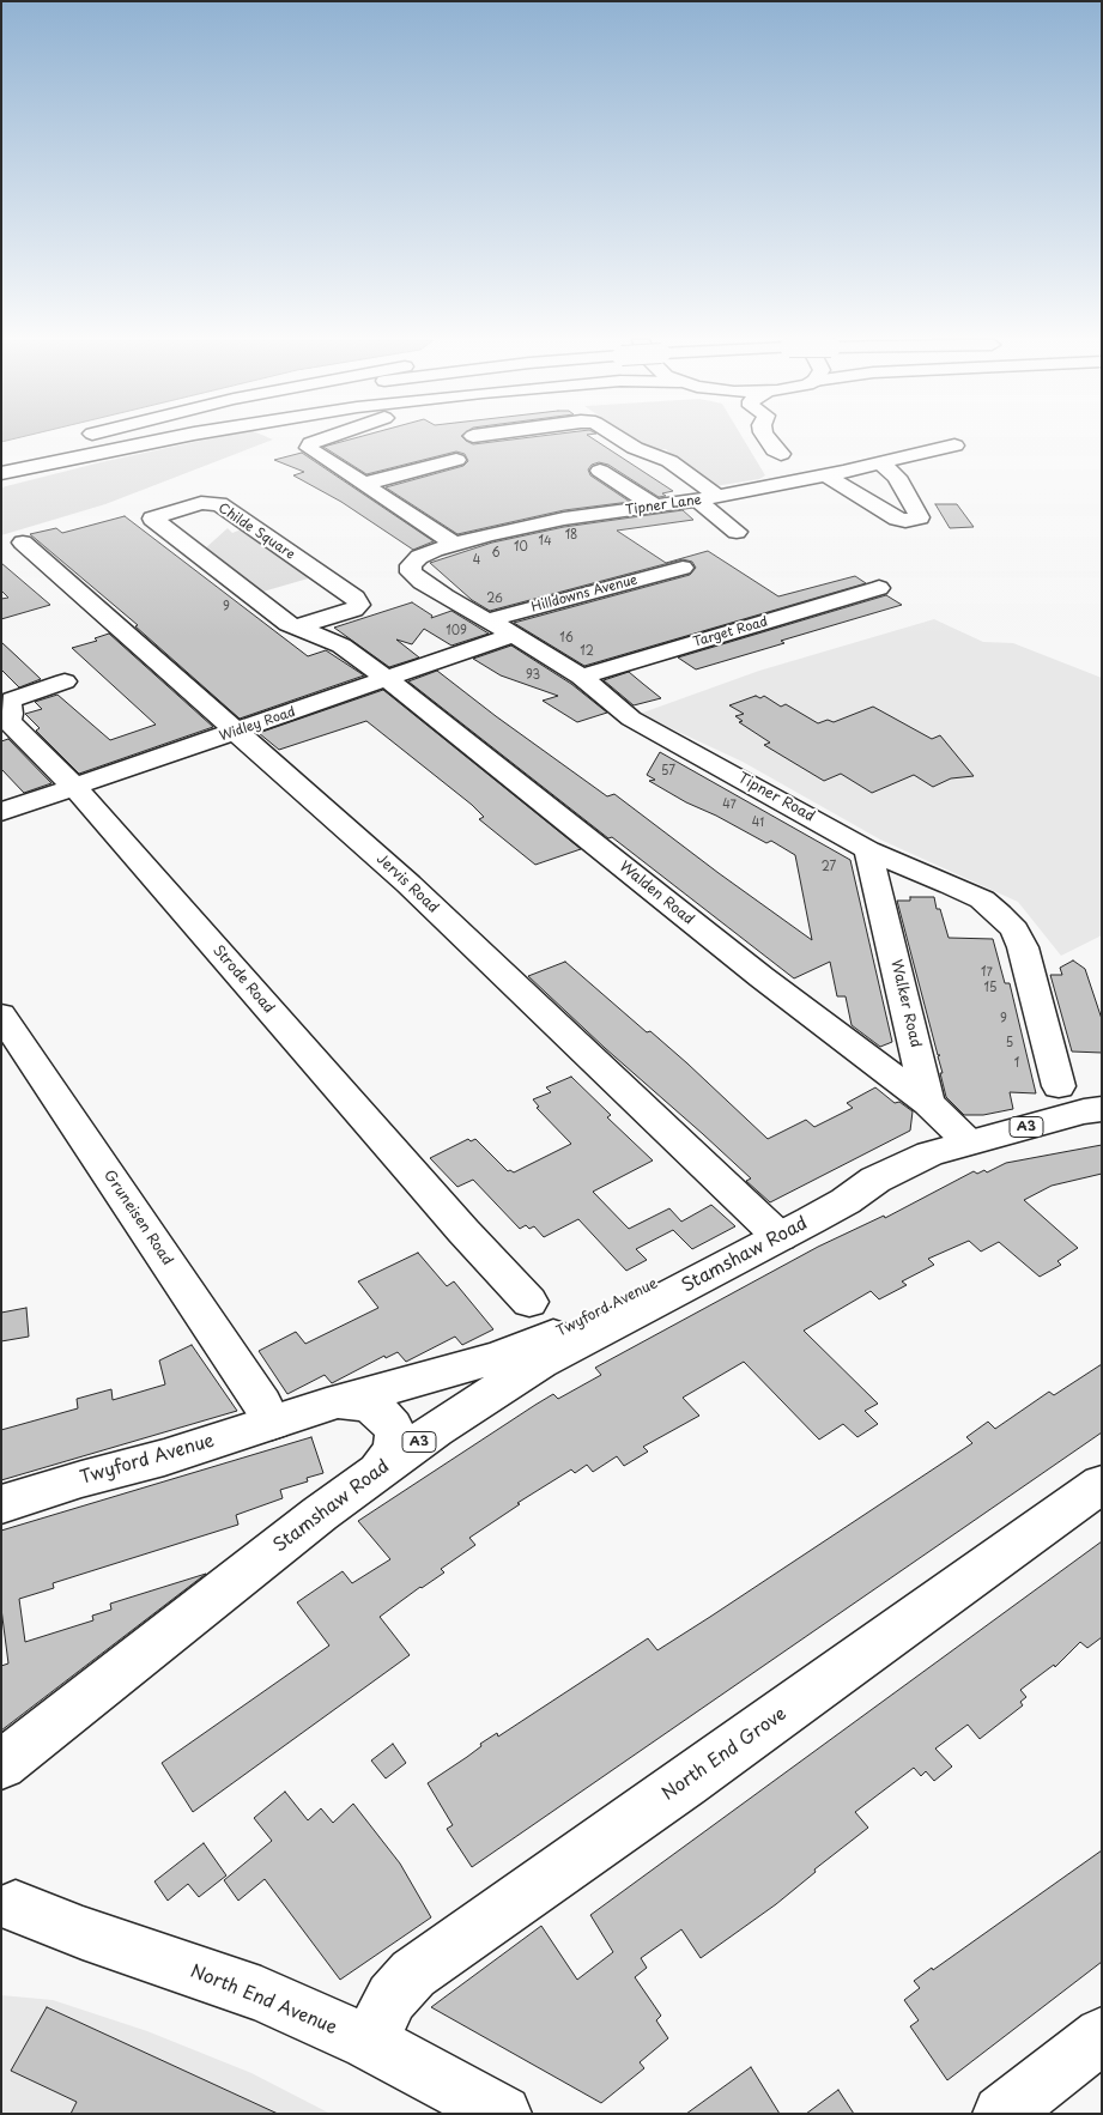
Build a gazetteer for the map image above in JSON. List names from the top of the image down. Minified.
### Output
{"streets":{"main road":["Tipner Lane","Childe Square","Hilldowns Avenue","Target Road","Widley Road","Tipner Road","Jervis Road","Walden Road","Strode Road","Walker Road","A3","Gruneisen Road","Stamshaw Road","Twyford Avenue","North End Grove","North End Avenue"]},"crossings":[["Tipner Lane","Tipner Road"],["Childe Square","Widley Road"],["Childe Square","Walden Road"],["Hilldowns Avenue","Tipner Road"],["Target Road","Tipner Road"],["Widley Road","Tipner Road"],["Widley Road","Jervis Road"],["Widley Road","Walden Road"],["Widley Road","Strode Road"],["Tipner Road","Walker Road"],["Jervis Road","Stamshaw Road"],["Jervis Road","Twyford Avenue"],["Walden Road","Walker Road"],["A3","Stamshaw Road"],["Gruneisen Road","Twyford Avenue"],["Stamshaw Road","Twyford Avenue"],["North End Grove","North End Avenue"]],"house_numbers":["18","14","10","6","4","26","9","109","16","12","93","57","47","41","27","17","15","9","5","1"]}
